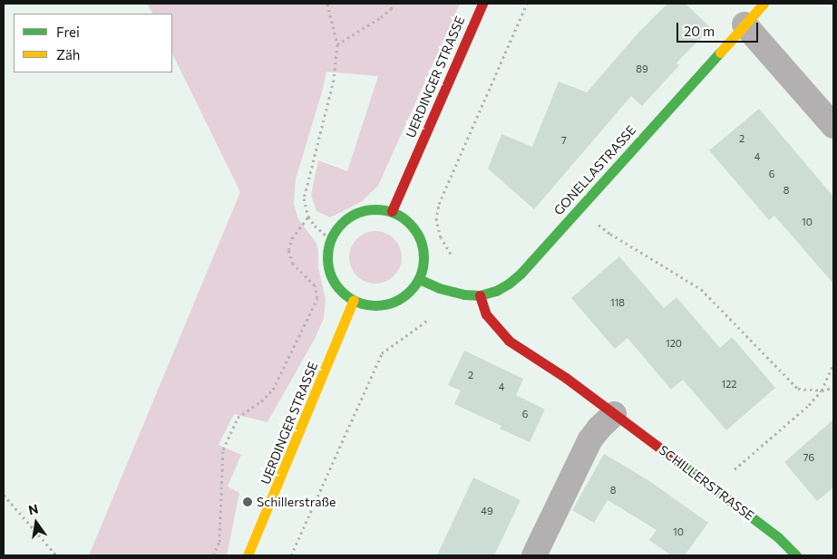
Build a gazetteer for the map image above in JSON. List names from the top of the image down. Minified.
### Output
{"streets":{"street":["UERDINGER STRASSE","GONELLASTRASSE","SCHILLERSTRASSE"]},"crossings":[["UERDINGER STRASSE","GONELLASTRASSE"],["GONELLASTRASSE","SCHILLERSTRASSE"]],"places":["Schillerstraße"],"house_numbers":["89","2","7","4","6","8","10","118","120","2","122","4","6","76","8","49","10"],"legend":["Frei","Zäh"],"scale_bar":"20 m","north":"top"}
